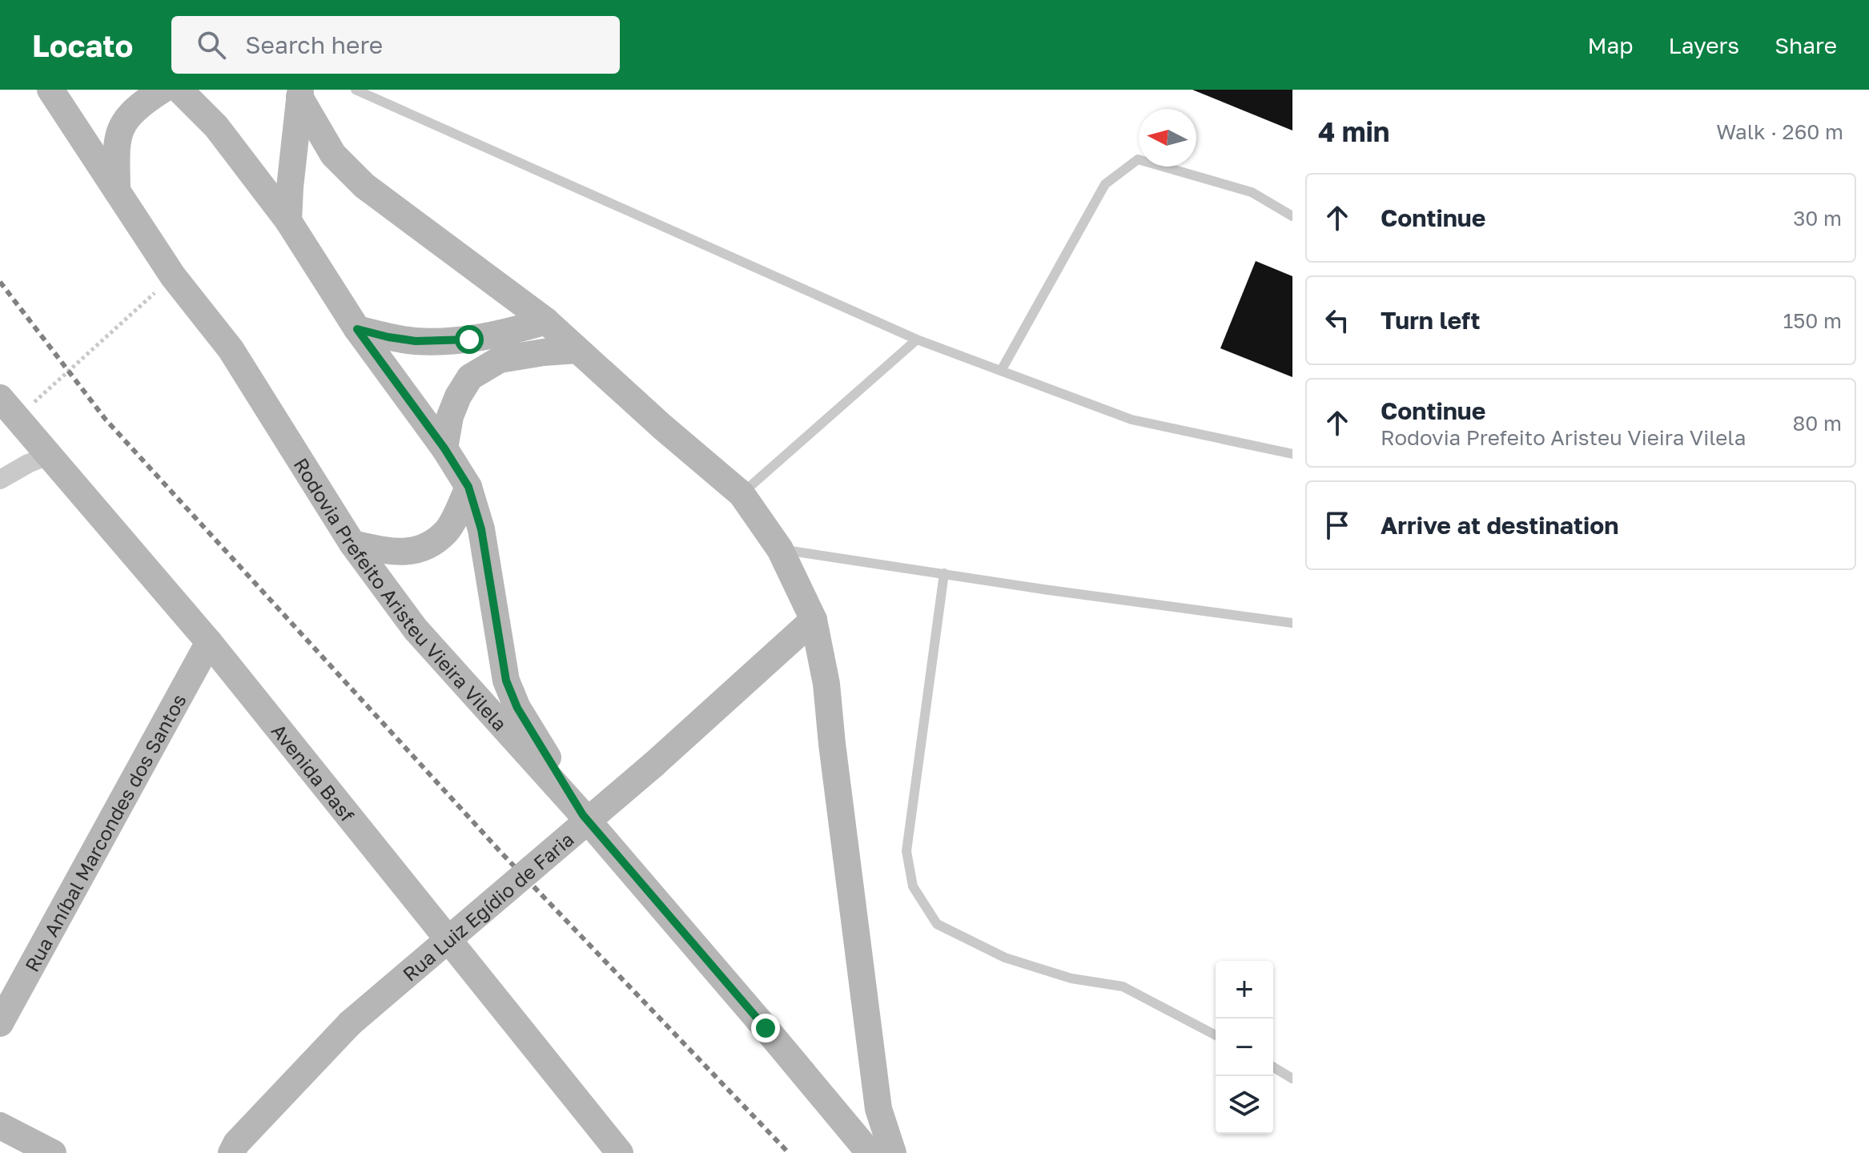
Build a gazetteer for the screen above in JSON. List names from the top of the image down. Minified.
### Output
{"streets":{"main road":["Rodovia Prefeito Aristeu Vieira Vilela","Avenida Basf","Rua Aníbal Marcondes dos Santos","Rua Luiz Egídio de Faria"]},"crossings":[["Avenida Basf","Rua Aníbal Marcondes dos Santos"]],"north":"left","page":{"header":"Locato","search":"Search here","nav":["Map","Layers","Share"],"heading":["4 min","Walk · 260 m"],"list":[["Continue","30 m"],["Turn left","150 m"],["Continue","Rodovia Prefeito Aristeu Vieira Vilela","80 m"],"Arrive at destination"],"map_buttons":["+","−"]}}
